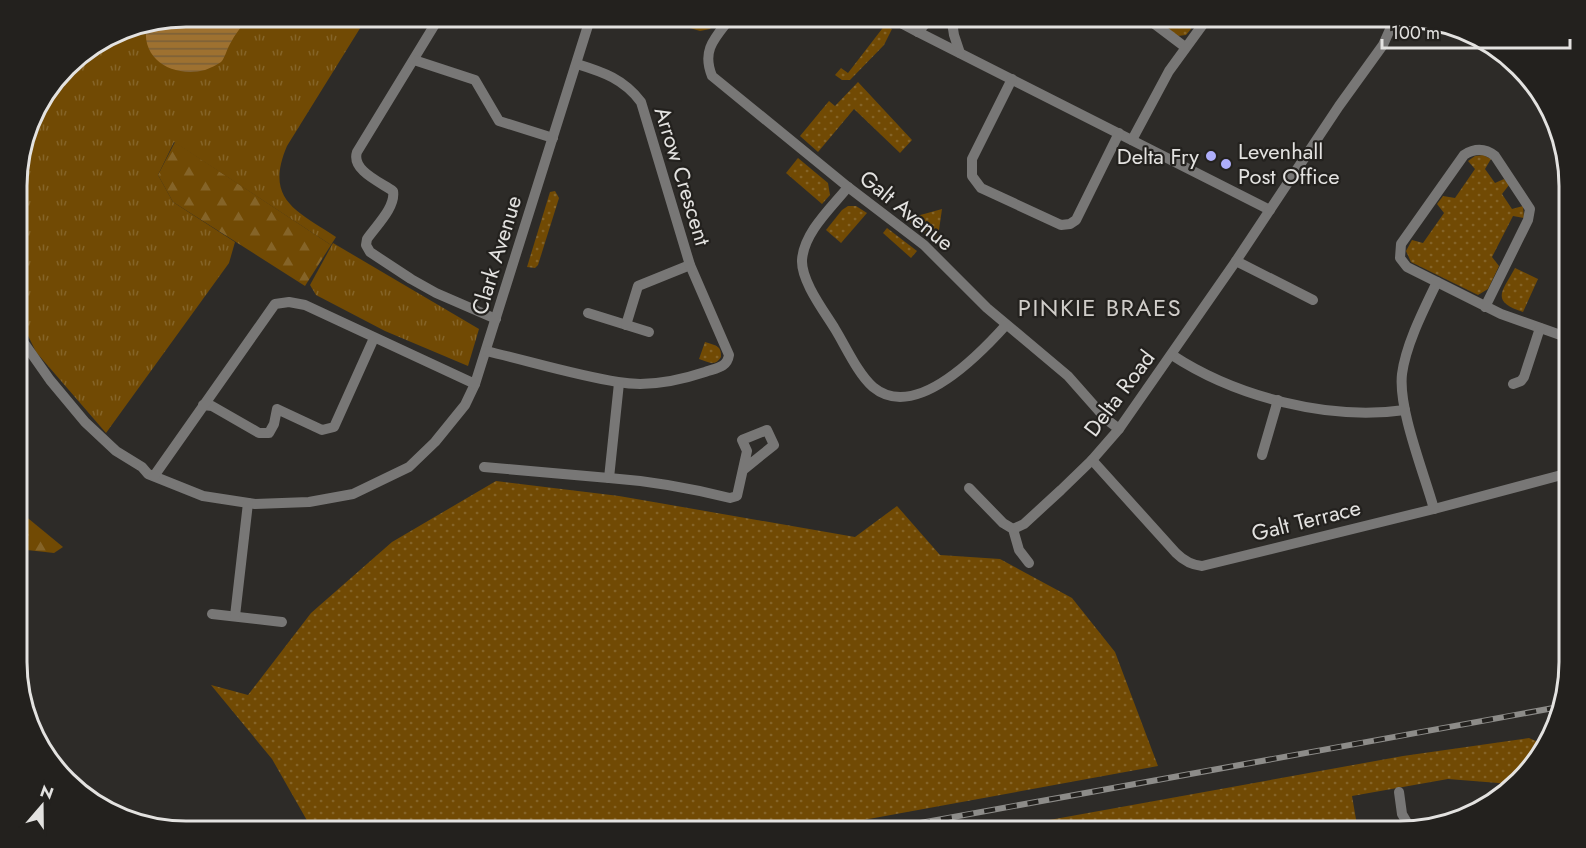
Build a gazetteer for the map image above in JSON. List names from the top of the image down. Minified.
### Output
{"streets":{"street":["Arrow Crescent","Galt Avenue","Clark Avenue","Delta Road","Galt Terrace"]},"crossings":[["Arrow Crescent","Clark Avenue"],["Galt Avenue","Delta Road"],["Delta Road","Galt Terrace"]],"districts":["PINKIE BRAES"],"places":["Delta Fry","Levenhall Post Office"],"scale_bar":"100 m","north":"top"}
